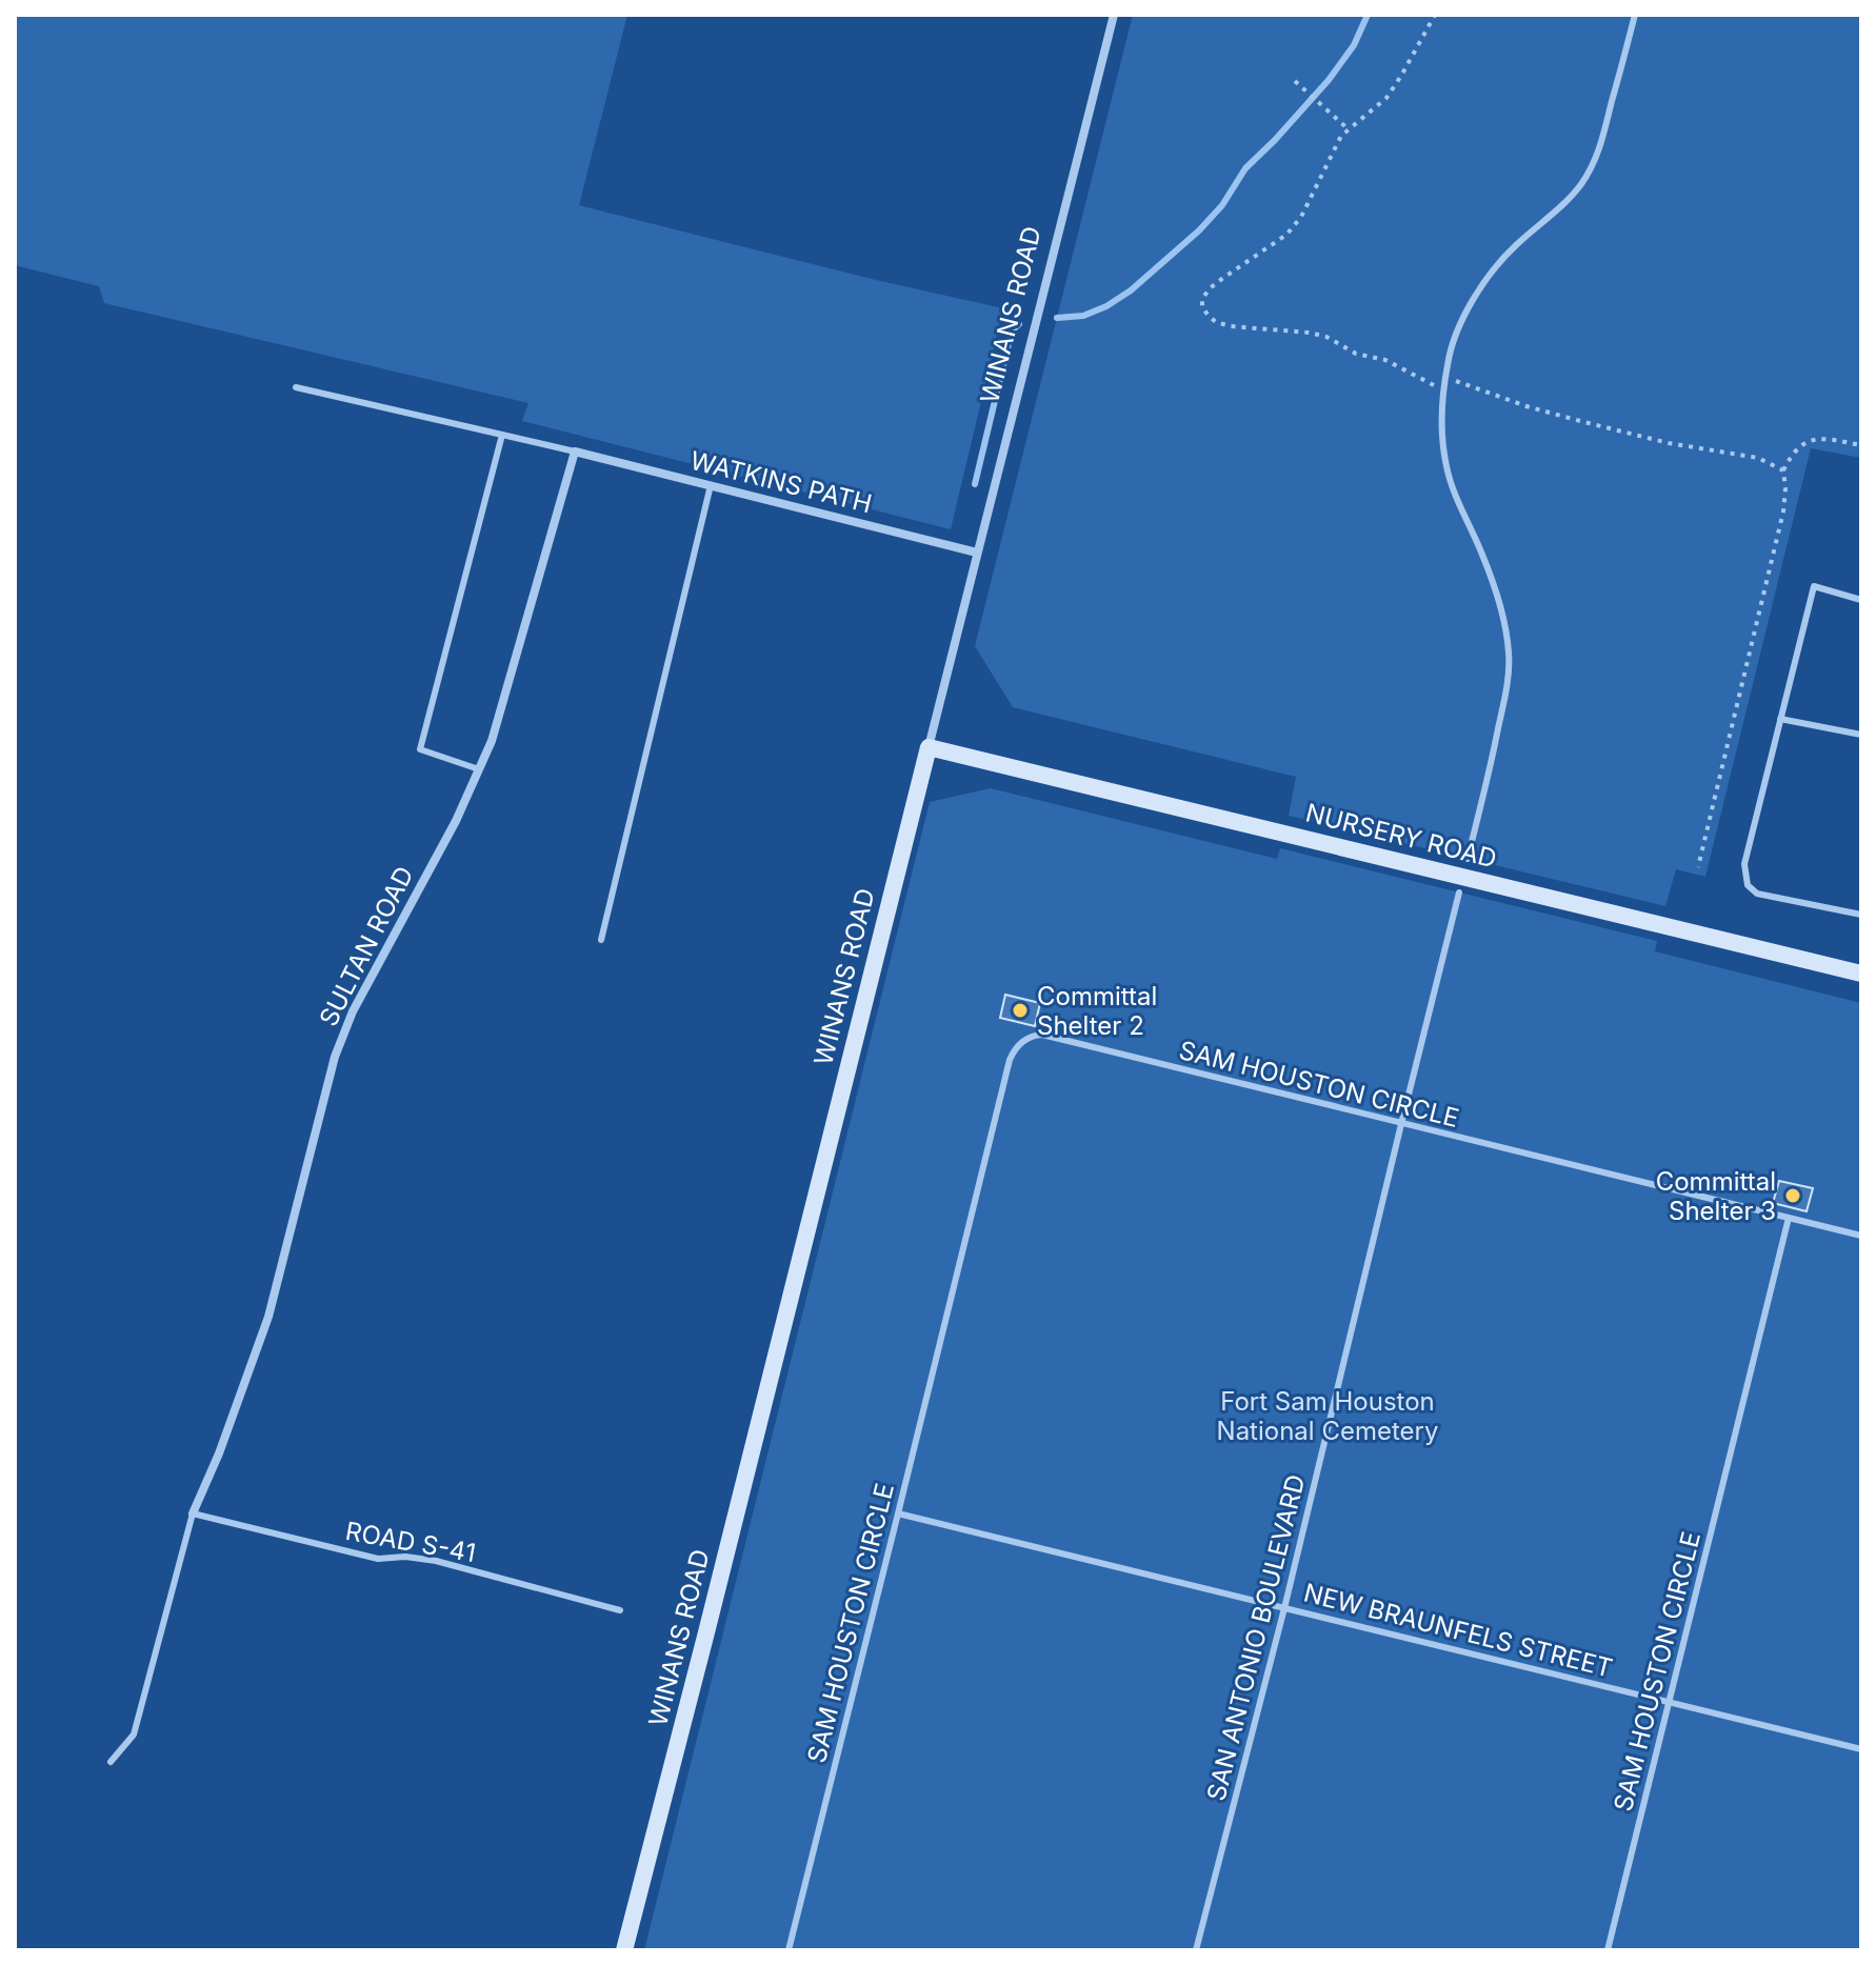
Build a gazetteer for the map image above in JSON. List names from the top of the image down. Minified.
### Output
{"streets":{"street":["WINANS ROAD","WATKINS PATH","NURSERY ROAD","SULTAN ROAD"],"lane":["SAM HOUSTON CIRCLE","ROAD S-41","NEW BRAUNFELS STREET","SAN ANTONIO BOULEVARD"]},"crossings":[["WINANS ROAD","WATKINS PATH"],["WINANS ROAD","NURSERY ROAD"],["WATKINS PATH","SULTAN ROAD"],["SULTAN ROAD","ROAD S-41"],["SAM HOUSTON CIRCLE","NEW BRAUNFELS STREET"],["SAM HOUSTON CIRCLE","SAN ANTONIO BOULEVARD"],["NEW BRAUNFELS STREET","SAN ANTONIO BOULEVARD"]],"parks":["Fort Sam Houston National Cemetery"],"places":["Committal Shelter 2","Committal Shelter 3"]}
